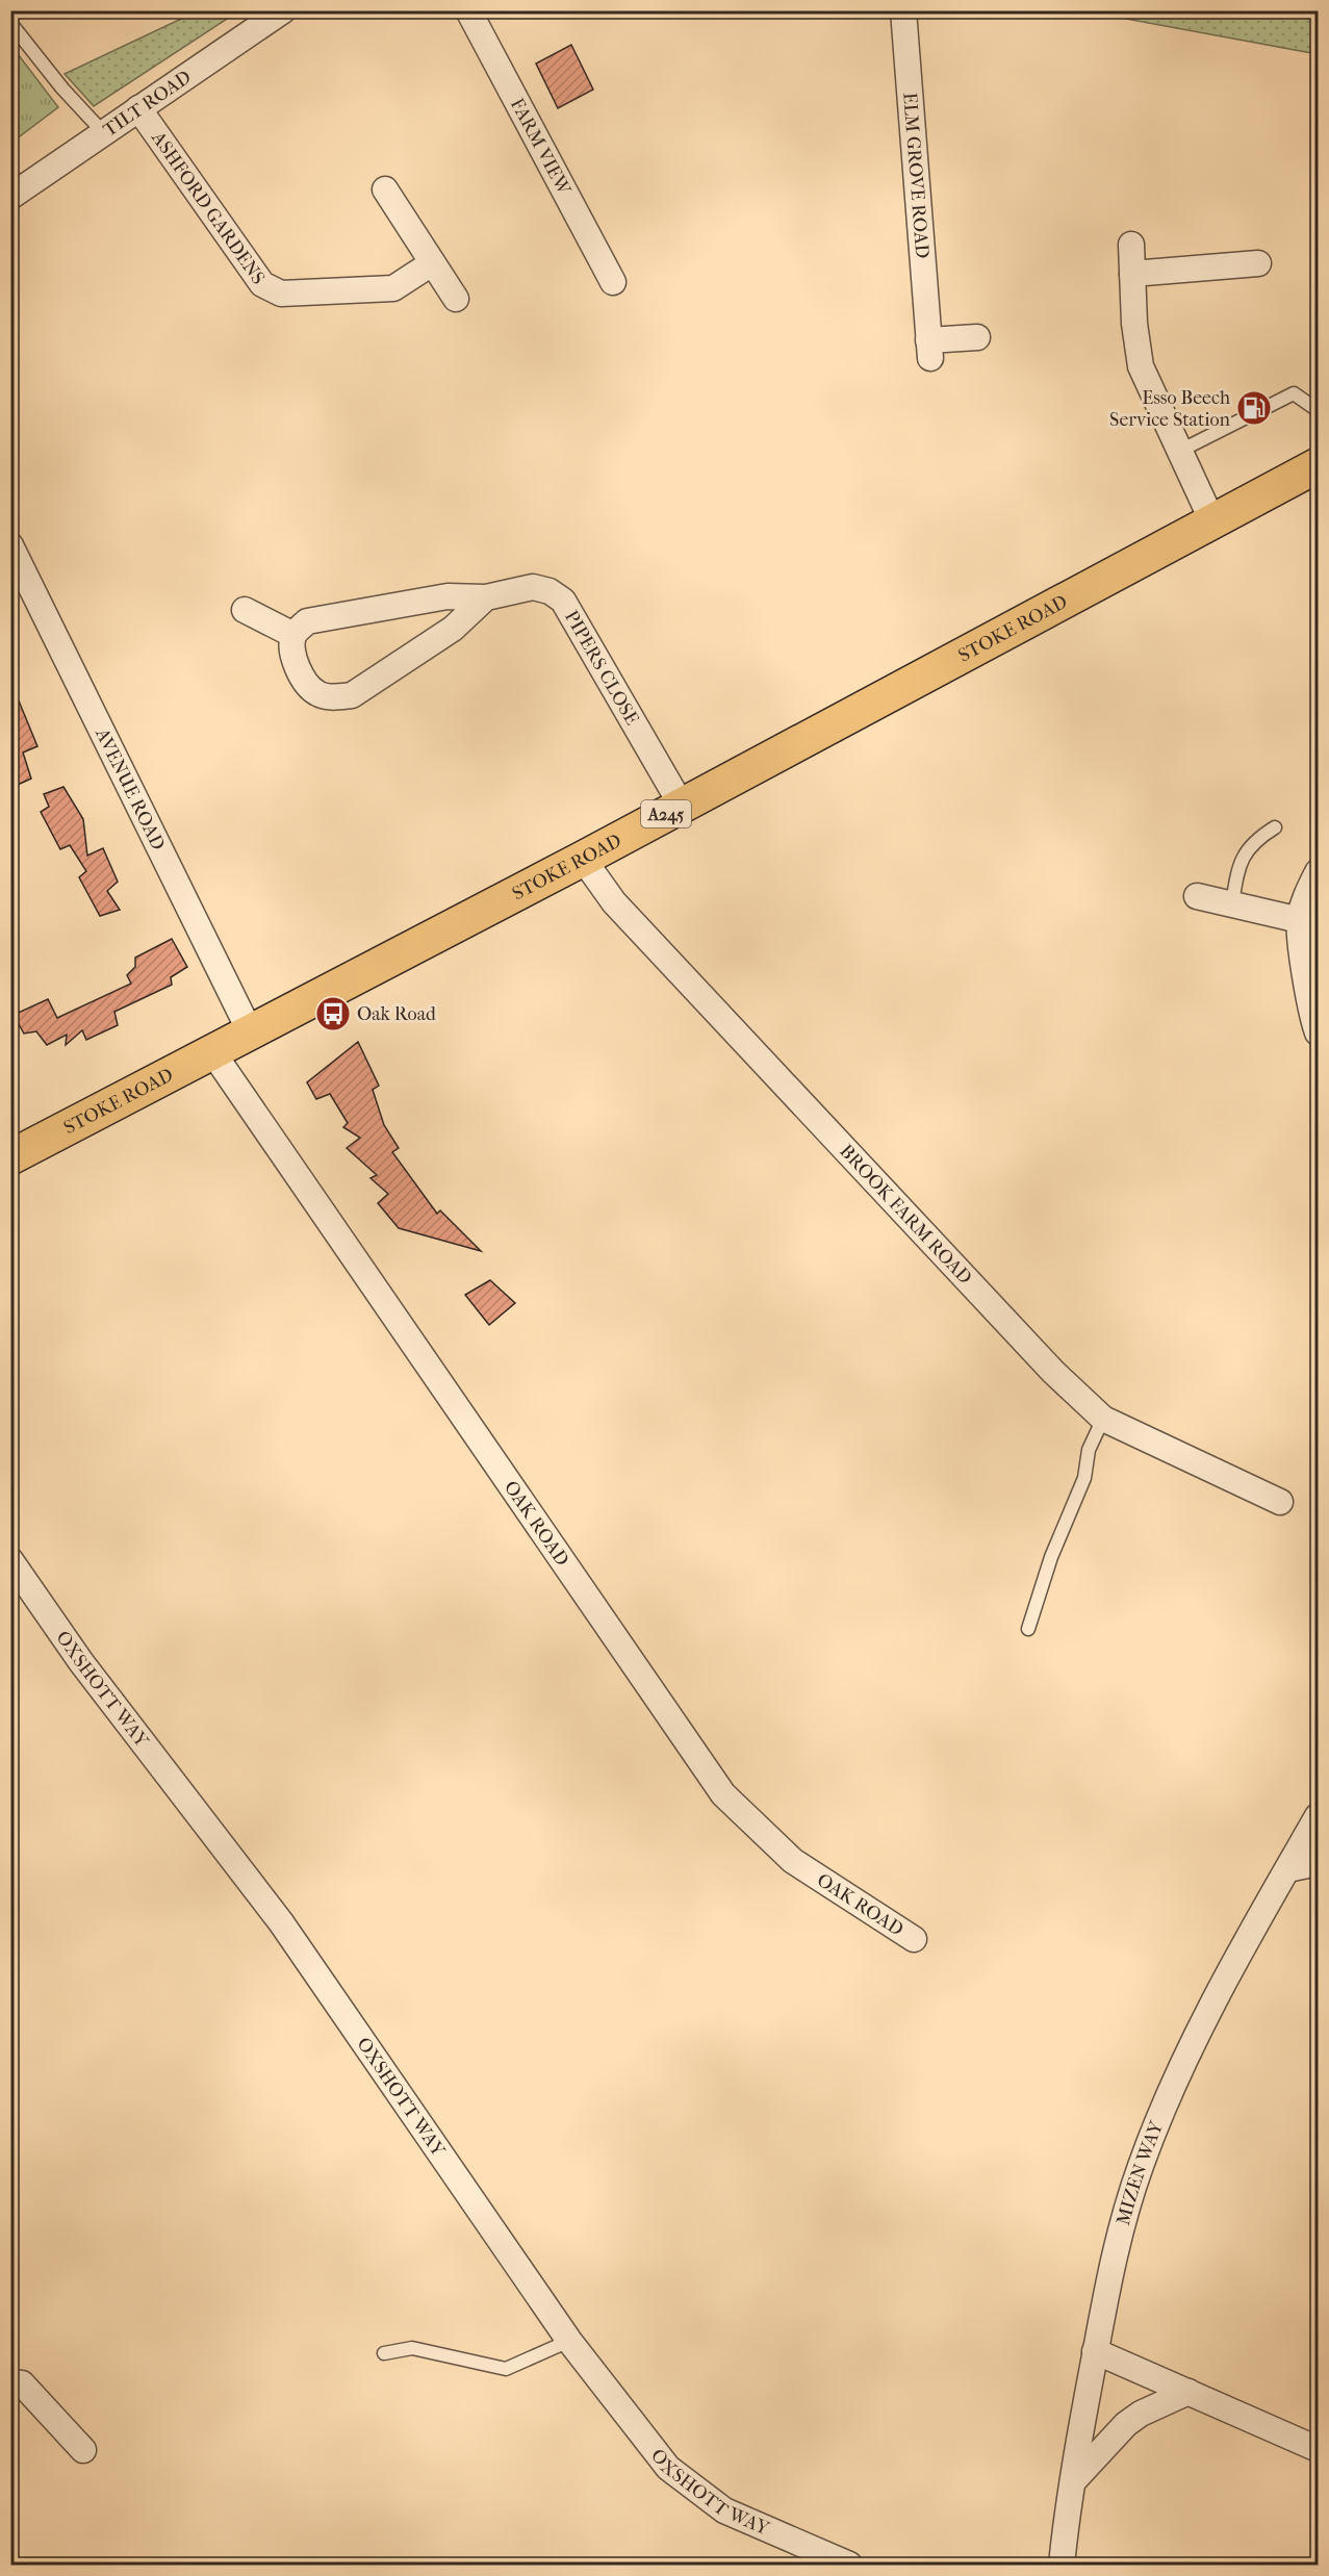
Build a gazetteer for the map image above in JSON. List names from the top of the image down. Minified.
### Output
{"streets":{"main road":["STOKE ROAD","A245"],"street":["TILT ROAD","FARM VIEW","ELM GROVE ROAD","ASHFORD GARDENS","PIPERS CLOSE","AVENUE ROAD","BROOK FARM ROAD","OAK ROAD","OXSHOTT WAY","MIZEN WAY"]},"crossings":[["TILT ROAD","ASHFORD GARDENS"],["STOKE ROAD","PIPERS CLOSE"],["STOKE ROAD","AVENUE ROAD"],["STOKE ROAD","BROOK FARM ROAD"],["STOKE ROAD","OAK ROAD"]],"places":{"fuel station":["Esso Beech Service Station"],"bus stop":["Oak Road"]}}
